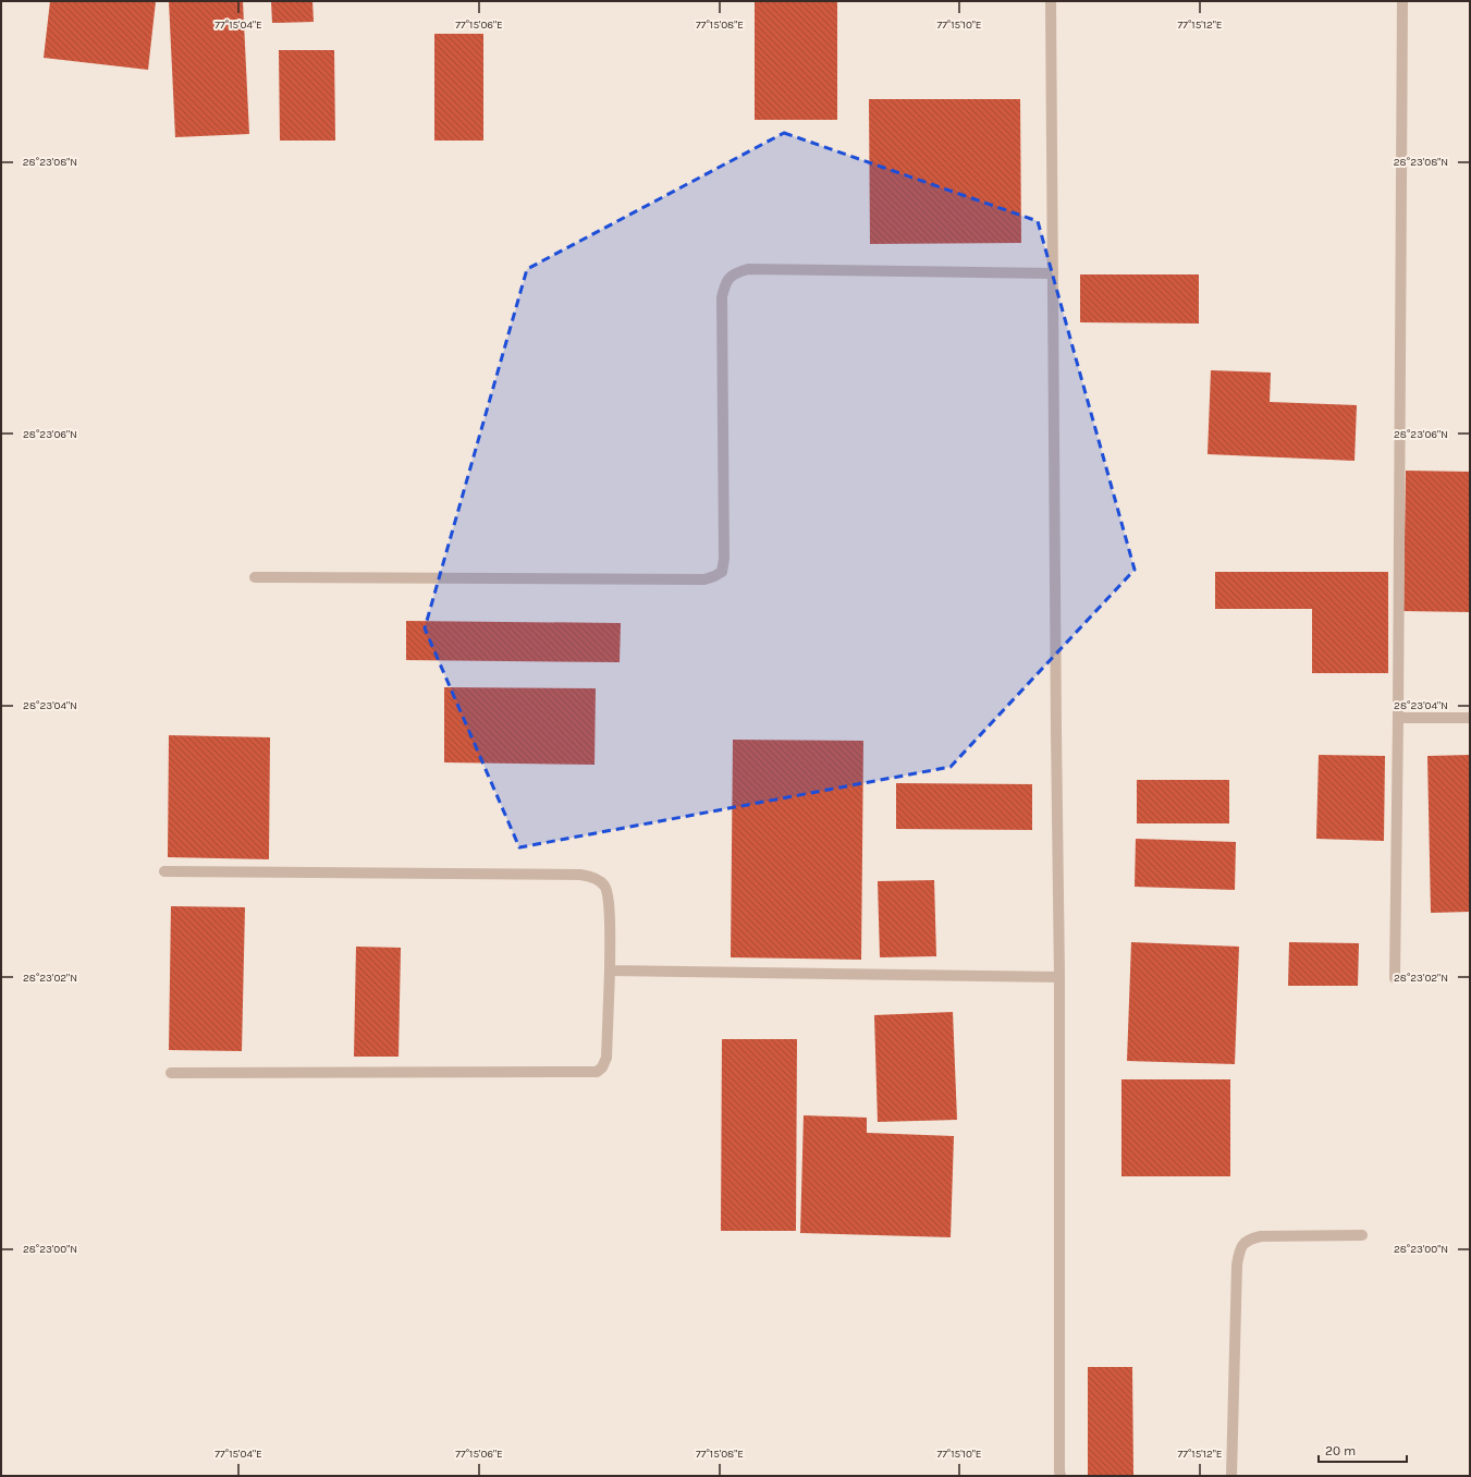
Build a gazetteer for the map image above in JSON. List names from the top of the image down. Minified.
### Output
{"scale_bar":"20 m","coordinates":["77°15'04\"E","77°15'06\"E","77°15'08\"E","77°15'10\"E","77°15'12\"E","28°23'08\"N","28°23'06\"N","28°23'04\"N","28°23'02\"N","28°23'00\"N"]}
